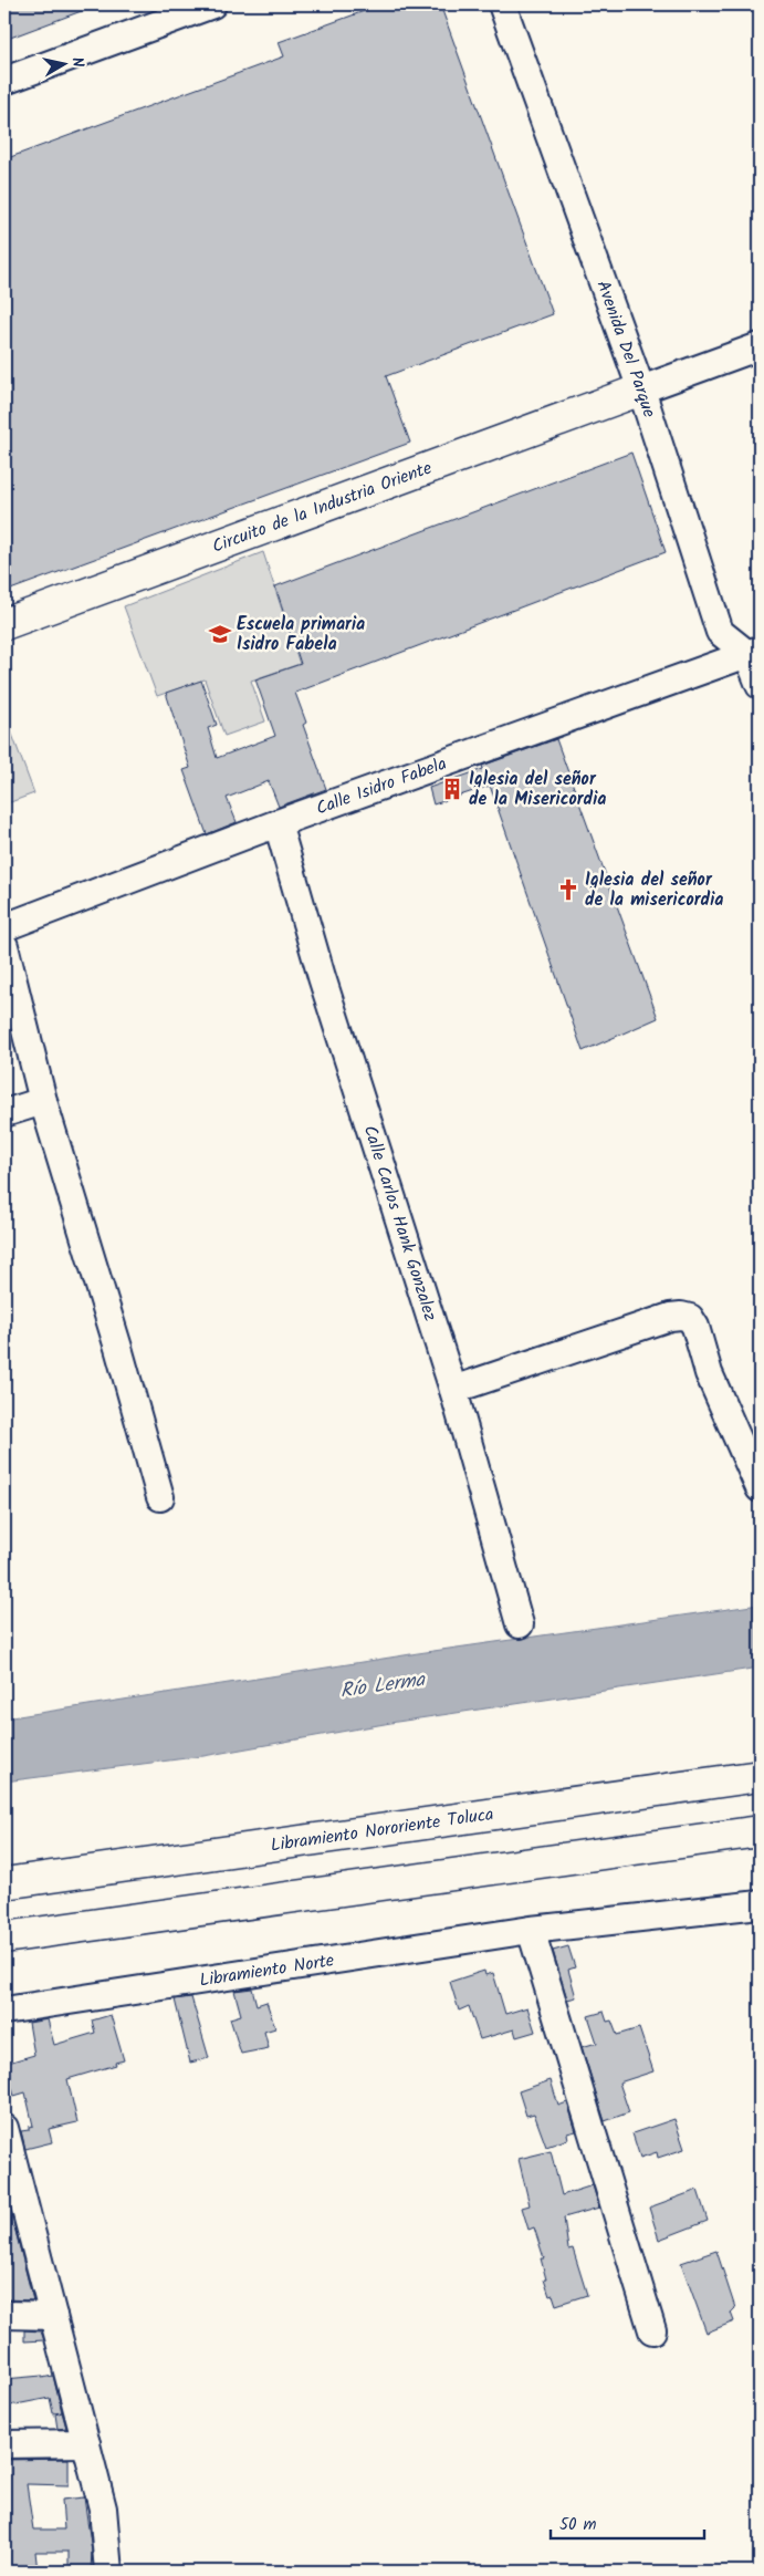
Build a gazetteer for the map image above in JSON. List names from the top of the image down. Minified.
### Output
{"streets":{"highway":["Circuito de la Industria Oriente","Libramiento Nororiente Toluca"],"street":["Avenida Del Parque","Calle Isidro Fabela","Calle Carlos Hank Gonzalez","Libramiento Norte"]},"crossings":[["Avenida Del Parque","Circuito de la Industria Oriente"],["Avenida Del Parque","Calle Isidro Fabela"],["Calle Isidro Fabela","Calle Carlos Hank Gonzalez"]],"water":["Río Lerma"],"places":{"school or university":["Escuela primaria Isidro Fabela"],"building":["Iglesia del señor de la Misericordia"],"church":["Iglesia del señor de la misericordia"]},"scale_bar":"50 m","north":"right"}
